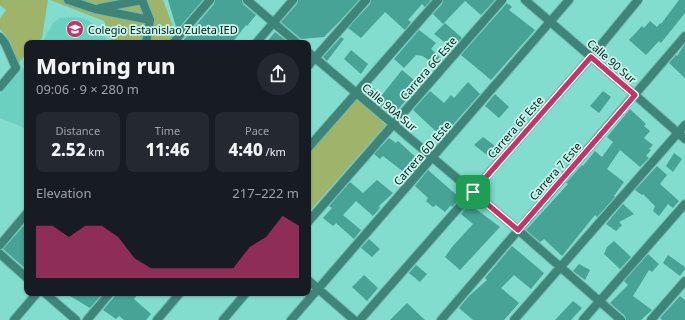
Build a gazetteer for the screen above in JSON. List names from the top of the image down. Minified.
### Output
{"streets":{"street":["Calle 90 Sur","Carrera 6C Este","Calle 90A Sur","Carrera 6F Este","Carrera 6D Este","Carrera 7 Este"]},"crossings":[["Calle 90 Sur","Carrera 6F Este"],["Calle 90 Sur","Carrera 6D Este"],["Calle 90 Sur","Carrera 7 Este"],["Carrera 6C Este","Calle 90A Sur"],["Calle 90A Sur","Carrera 6F Este"],["Calle 90A Sur","Carrera 6D Este"],["Calle 90A Sur","Carrera 7 Este"]],"places":{"school or university":["Colegio Estanislao Zuleta IED"]},"page":{"heading":["Morning run","09:06 · 9 × 280 m"],"stats":[["Distance","2.52 km"],["Time","11:46"],["Pace","4:40 /km"]],"chart":["Elevation","217–222 m"]}}
